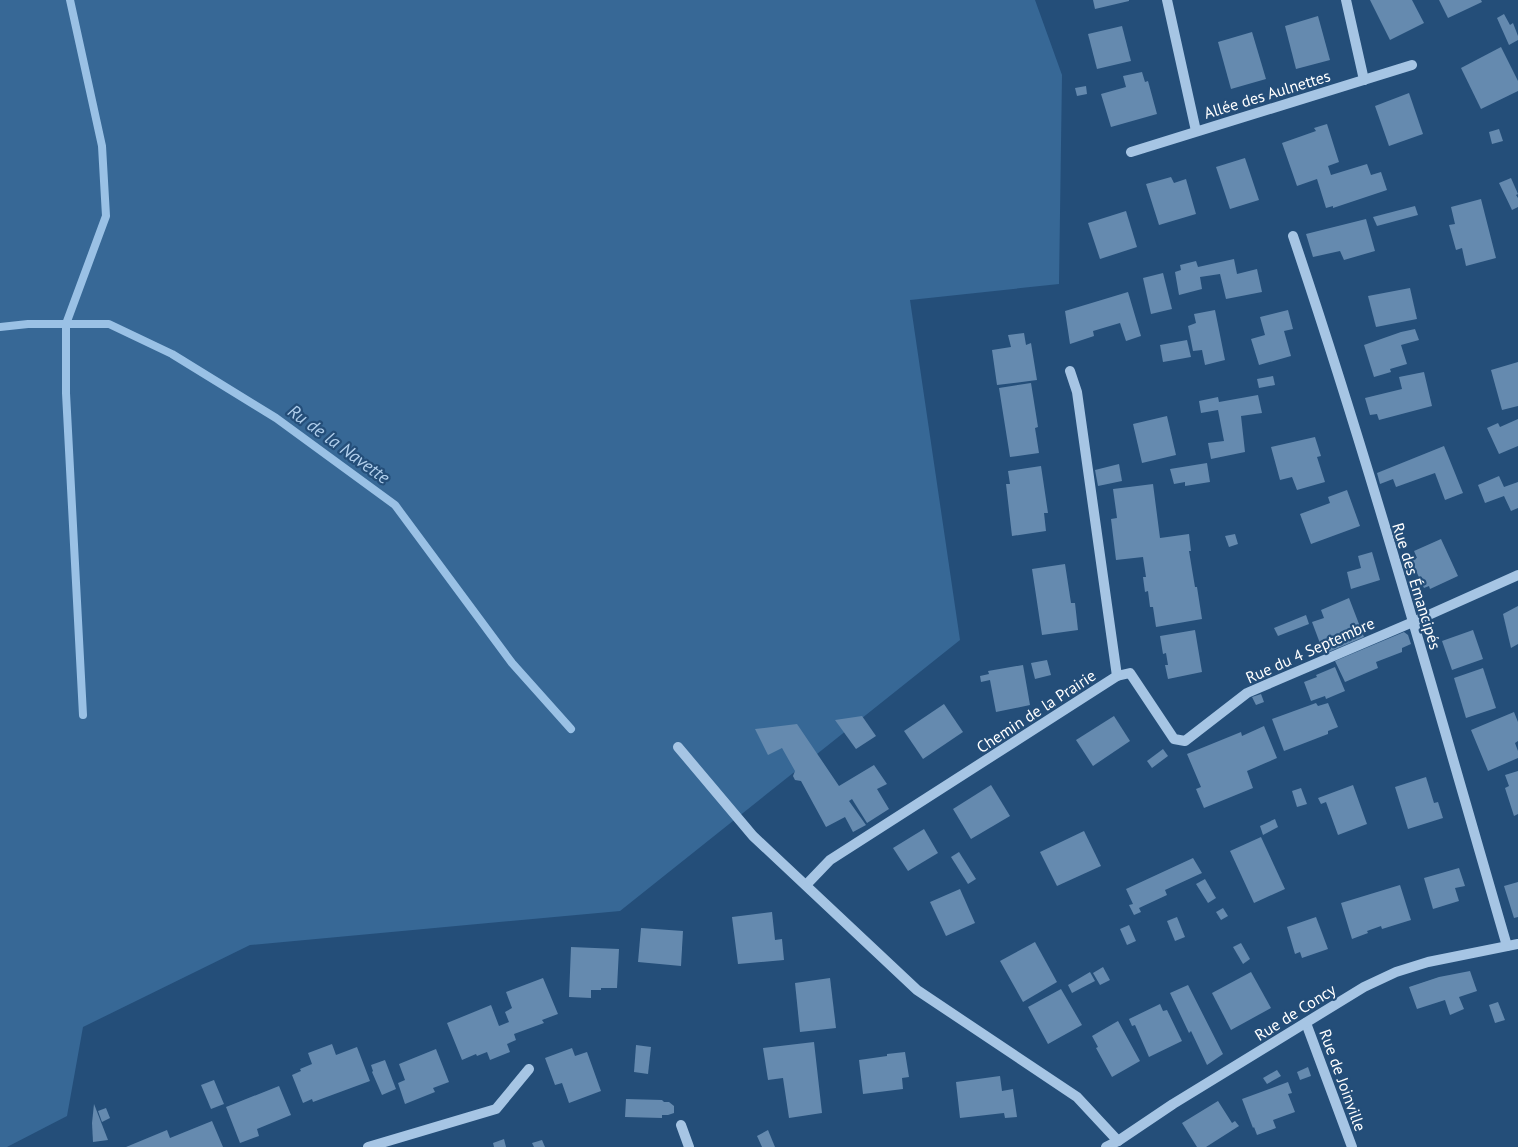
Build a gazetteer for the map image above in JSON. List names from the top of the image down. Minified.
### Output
{"streets":{"street":["Allée des Aulnettes","Rue des Émancipés","Rue du 4 Septembre","Chemin de la Prairie","Rue de Concy","Rue de Joinville"]},"crossings":[["Rue des Émancipés","Rue du 4 Septembre"],["Rue des Émancipés","Rue de Concy"],["Rue du 4 Septembre","Chemin de la Prairie"],["Rue de Concy","Rue de Joinville"]],"water":["Ru de la Navette"]}
